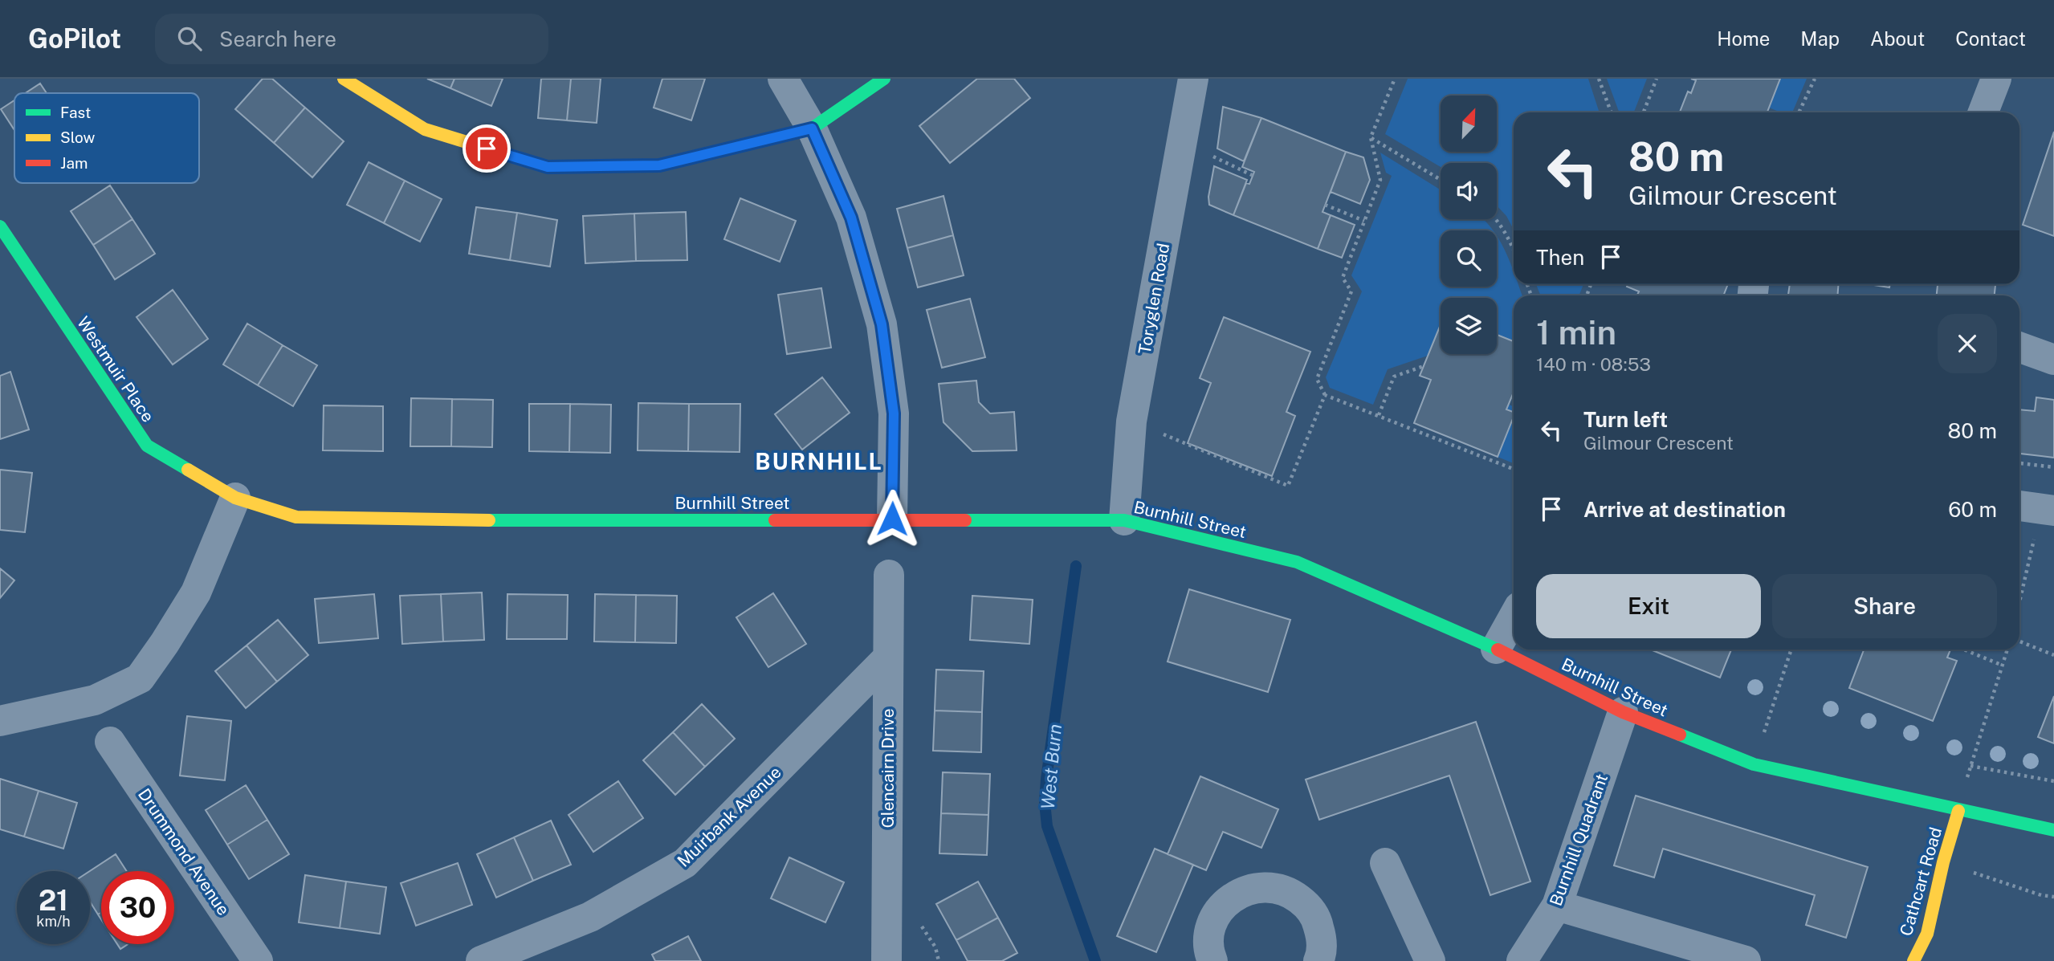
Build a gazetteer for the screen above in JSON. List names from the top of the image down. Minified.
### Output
{"streets":{"main road":["Westmuir Place","Burnhill Street","Cathcart Road"],"street":["Toryglen Road","Glencairn Drive","Muirbank Avenue","Burnhill Quadrant","Drummond Avenue"]},"crossings":[["Toryglen Road","Burnhill Street"],["Westmuir Place","Burnhill Street"],["Burnhill Street","Burnhill Quadrant"],["Burnhill Street","Cathcart Road"],["Glencairn Drive","Muirbank Avenue"]],"districts":["BURNHILL"],"water":["West Burn"],"legend":["Fast","Slow","Jam"],"north":"top right","page":{"header":"GoPilot","search":"Search here","nav":["Home","Map","About","Contact"],"turn":["80 m","Gilmour Crescent"],"then":"Then","heading":["1 min","140 m · 08:53"],"list":[{"name":"Turn left","note":"Gilmour Crescent","value":"80 m"},{"name":"Arrive at destination","value":"60 m"}],"buttons":["Exit","Share"],"speed":"21 km/h","limit":"30"}}
